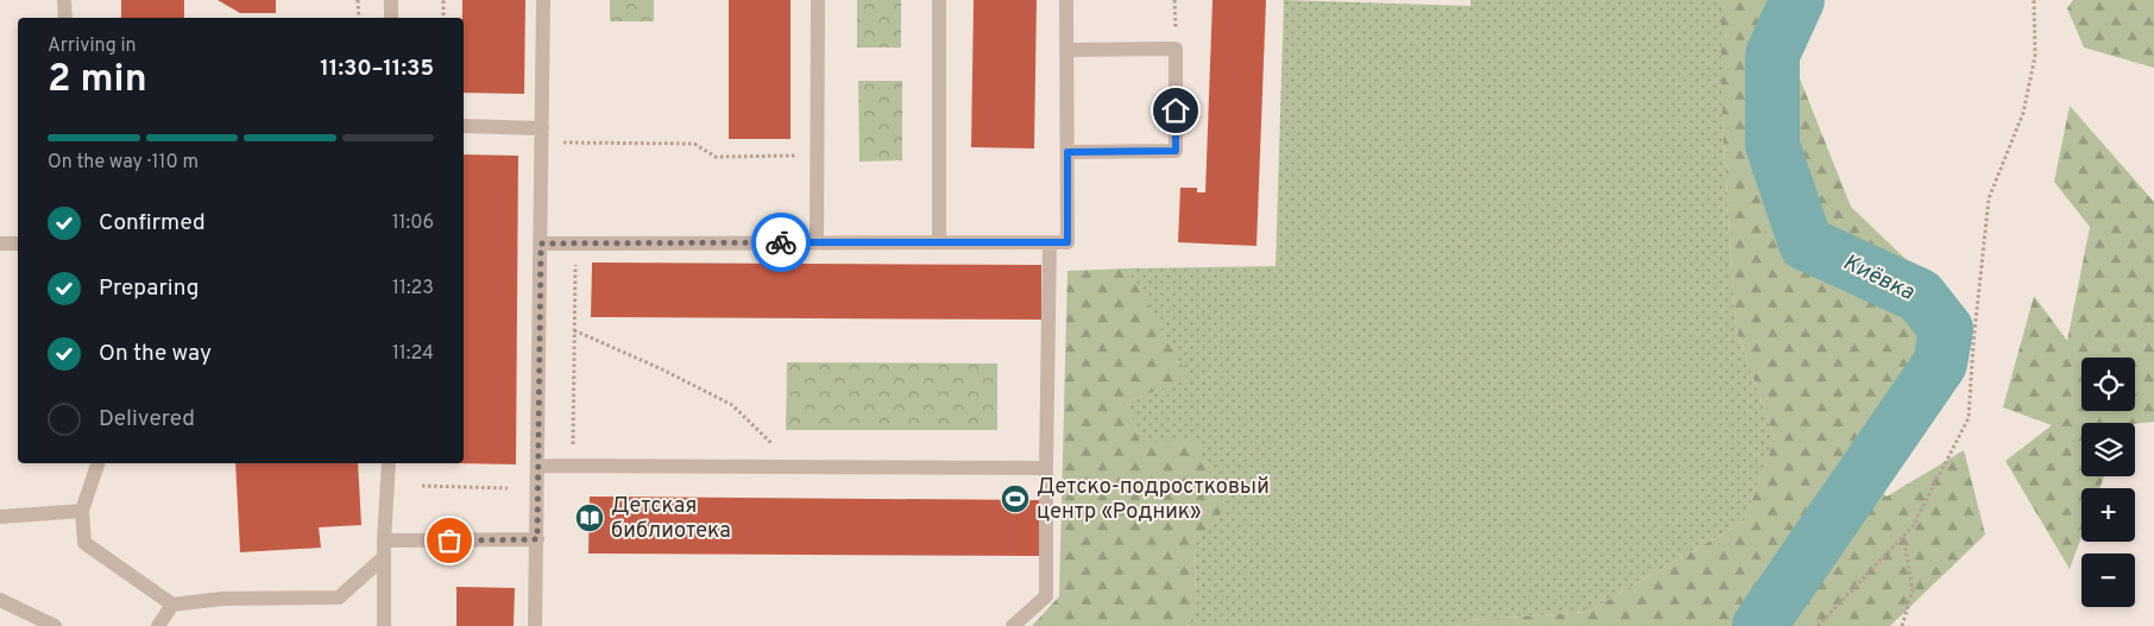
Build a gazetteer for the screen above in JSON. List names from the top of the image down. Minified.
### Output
{"water":["Киёвка"],"places":{"sports":["Детско-подростковый центр «Родник»"],"library":["Детская библиотека"]},"page":{"heading":["2 min","Arriving in","11:30–11:35"],"bar":"On the way · 110 m","list":[["Confirmed","11:06"],["Preparing","11:23"],["On the way","11:24"],"Delivered"],"map_buttons":["+","−"]}}
